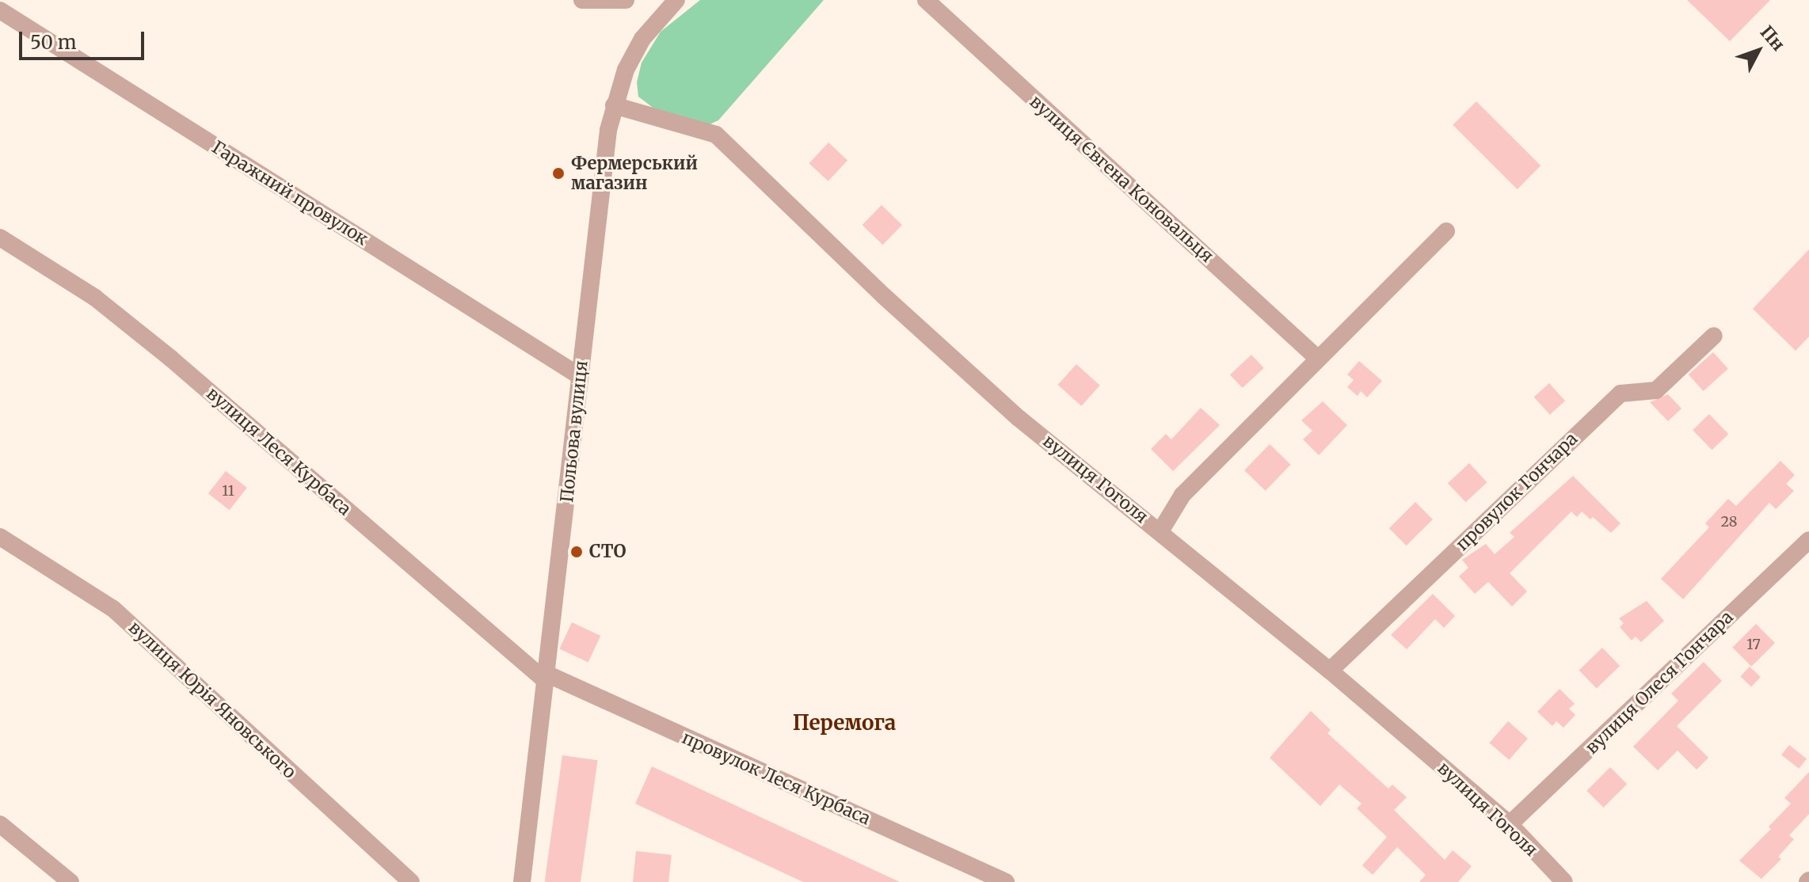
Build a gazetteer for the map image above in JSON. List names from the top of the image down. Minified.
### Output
{"streets":{"street":["вулиця Євгена Коновальця","Гаражний провулок","Польова вулиця","вулиця Леся Курбаса","вулиця Гоголя","провулок Гончара","вулиця Олеся Гончара","вулиця Юрія Яновського","провулок Леся Курбаса"]},"crossings":[["Гаражний провулок","Польова вулиця"],["Польова вулиця","вулиця Леся Курбаса"],["Польова вулиця","вулиця Гоголя"],["Польова вулиця","провулок Леся Курбаса"],["вулиця Леся Курбаса","провулок Леся Курбаса"],["вулиця Гоголя","провулок Гончара"],["вулиця Гоголя","вулиця Олеся Гончара"]],"districts":["Перемога"],"places":["Фермерський магазин","СТО"],"house_numbers":["11","28","17"],"scale_bar":"50 m","north":"top right"}
